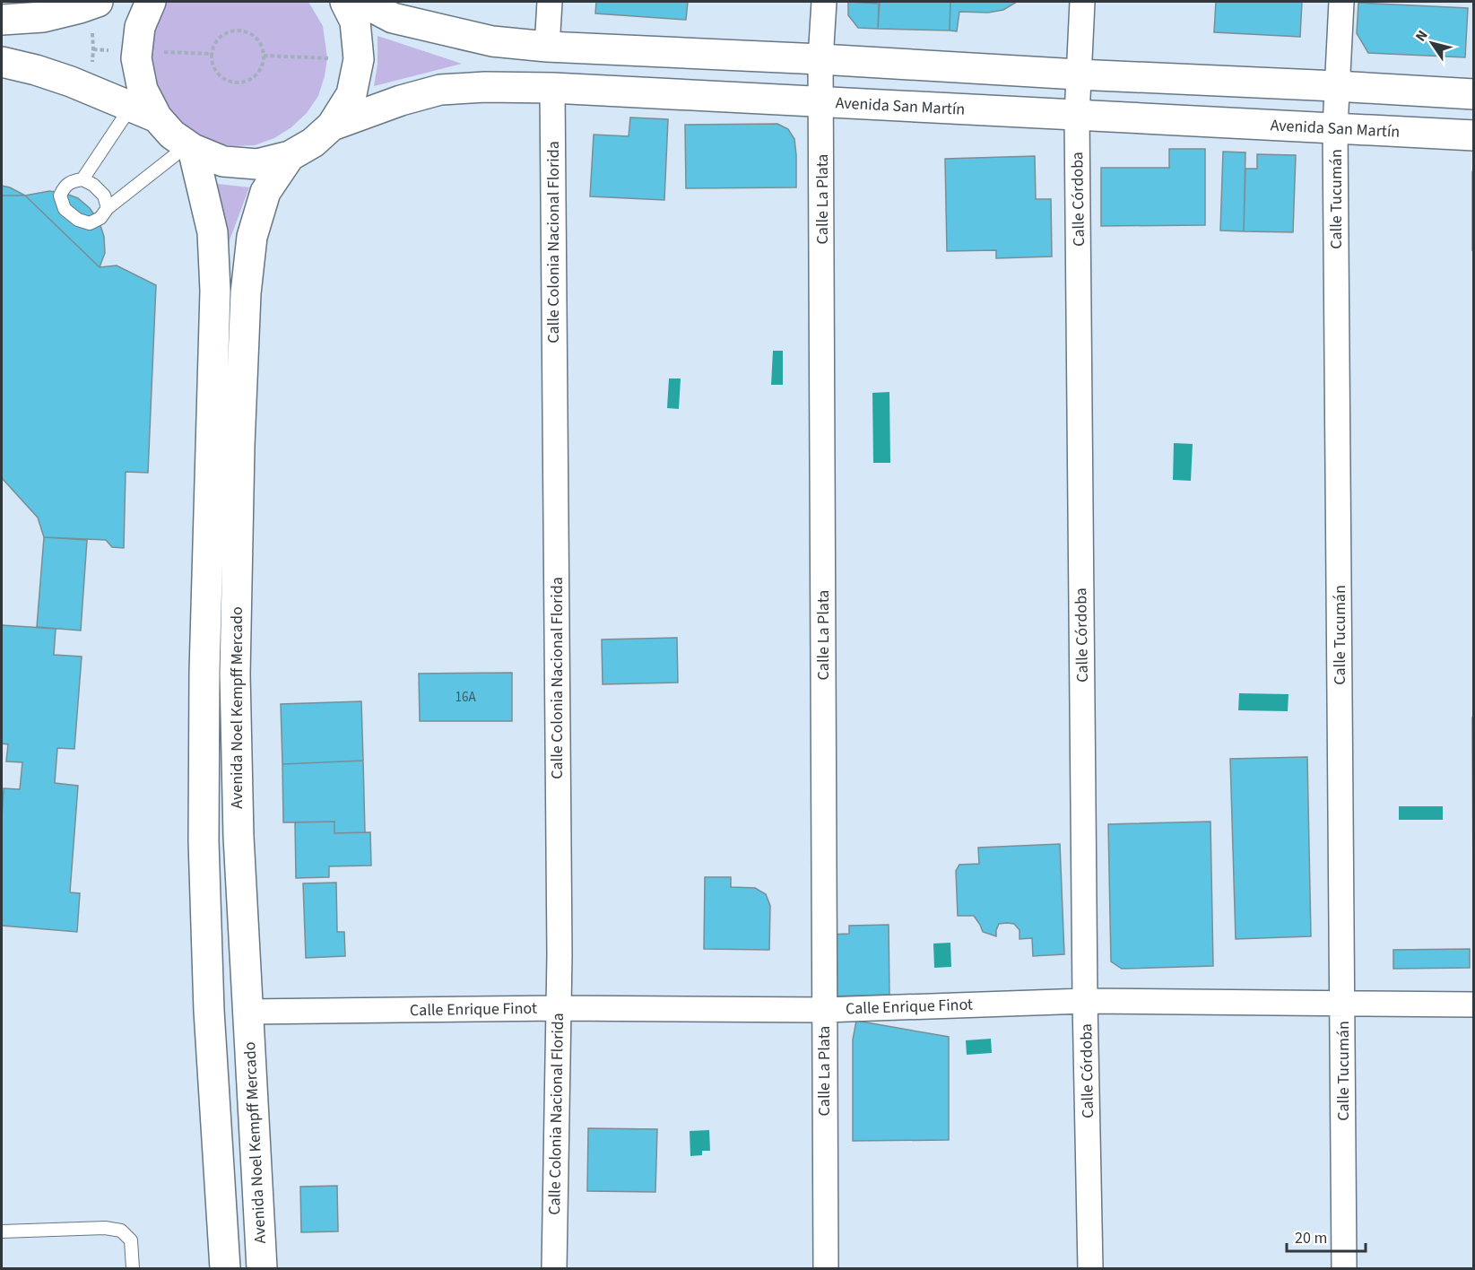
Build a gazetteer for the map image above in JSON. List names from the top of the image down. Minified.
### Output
{"streets":{"main road":["Avenida San Martín","Avenida Noel Kempff Mercado"],"street":["Calle La Plata","Calle Córdoba","Calle Tucumán","Calle Colonia Nacional Florida","Calle Enrique Finot"]},"crossings":[["Avenida San Martín","Calle La Plata"],["Avenida San Martín","Calle Córdoba"],["Avenida San Martín","Calle Tucumán"],["Avenida San Martín","Calle Colonia Nacional Florida"],["Calle La Plata","Calle Enrique Finot"],["Calle Córdoba","Calle Enrique Finot"],["Calle Tucumán","Calle Enrique Finot"],["Calle Colonia Nacional Florida","Calle Enrique Finot"],["Avenida Noel Kempff Mercado","Calle Enrique Finot"]],"house_numbers":["16A"],"scale_bar":"20 m","north":"top left"}
